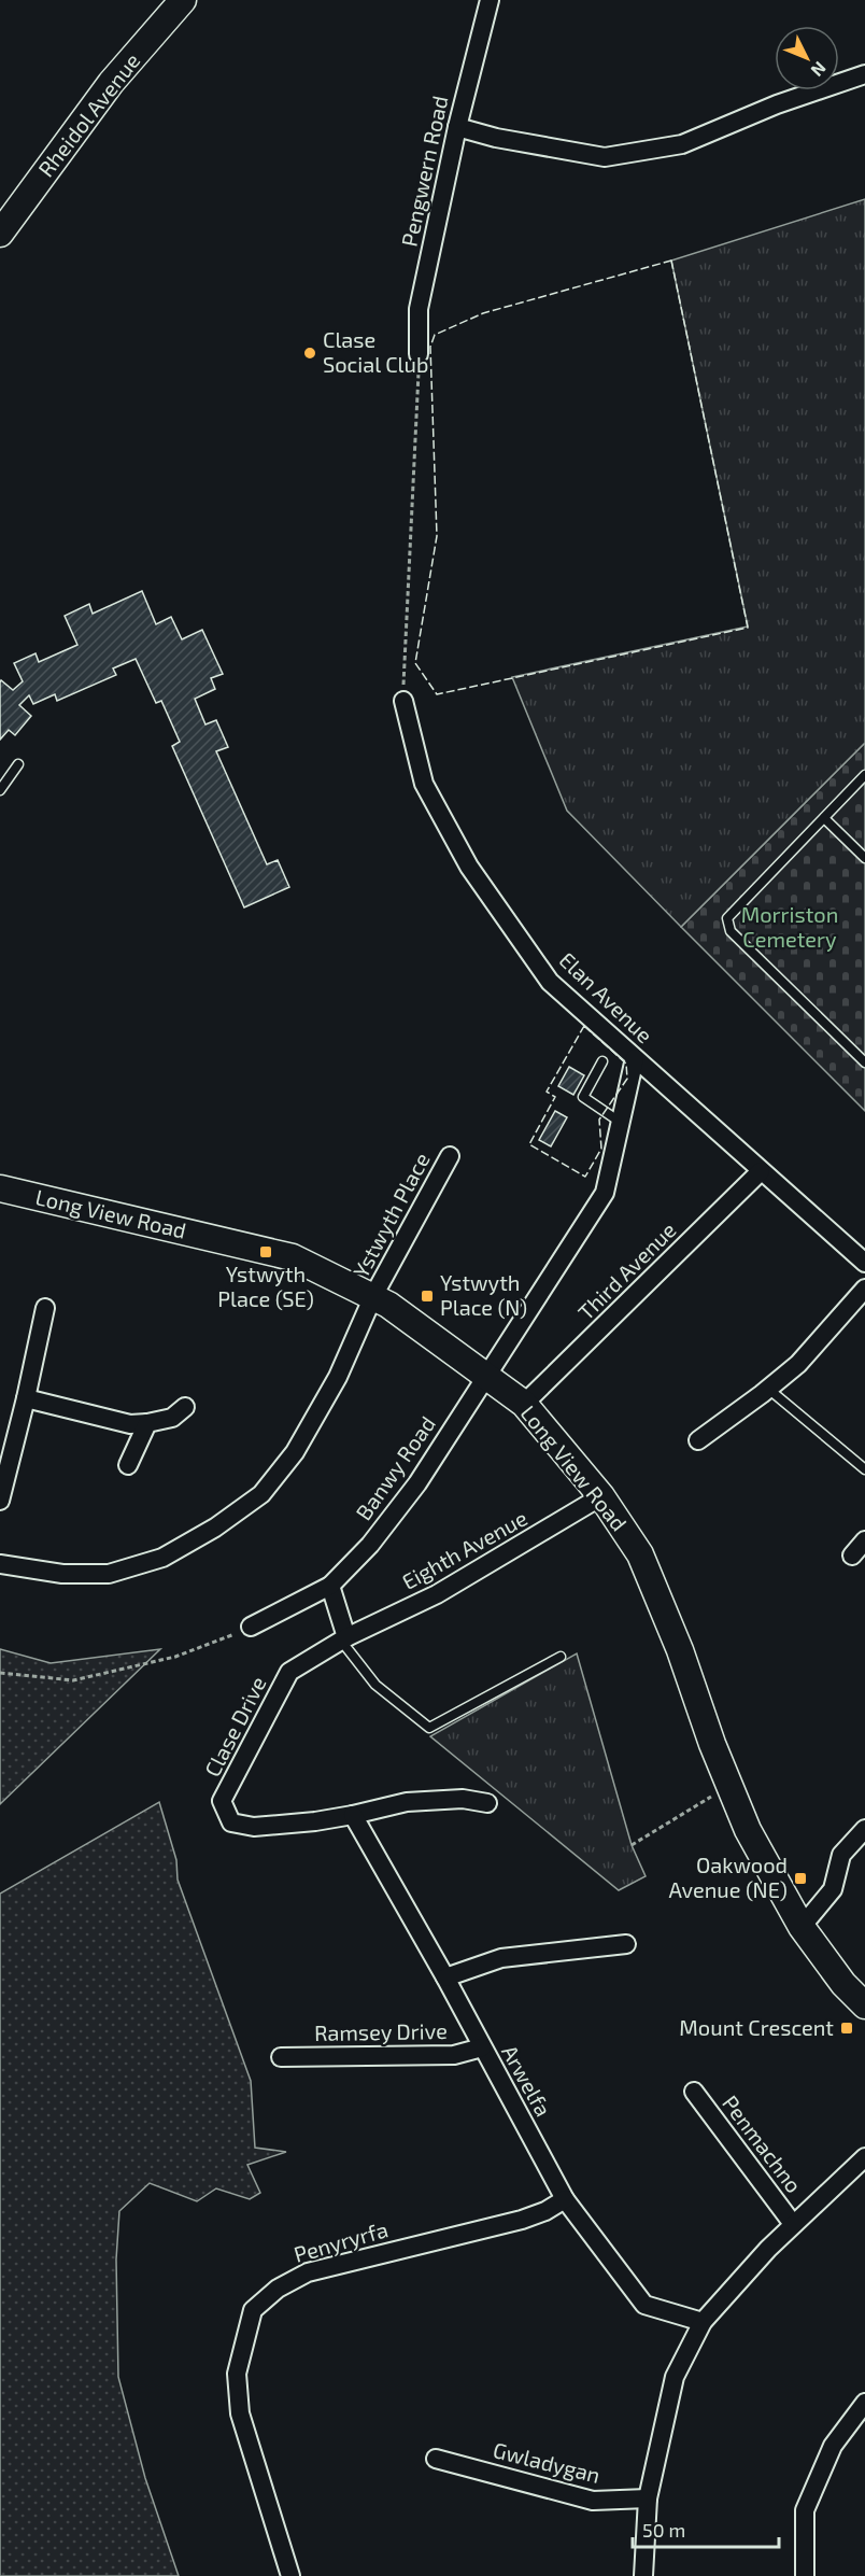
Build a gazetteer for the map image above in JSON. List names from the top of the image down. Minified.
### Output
{"streets":{"street":["Rheidol Avenue","Pengwern Road","Elan Avenue","Long View Road","Ystwyth Place","Third Avenue","Banwy Road","Eighth Avenue","Clase Drive","Ramsey Drive","Arwelfa","Penmachno","Penyryrfa","Gwladygan"]},"crossings":[["Elan Avenue","Third Avenue"],["Elan Avenue","Banwy Road"],["Long View Road","Ystwyth Place"],["Long View Road","Third Avenue"],["Long View Road","Banwy Road"],["Long View Road","Eighth Avenue"],["Eighth Avenue","Clase Drive"],["Clase Drive","Arwelfa"],["Ramsey Drive","Arwelfa"],["Arwelfa","Penyryrfa"]],"parks":["Morriston Cemetery"],"places":{"other":["Clase Social Club"],"transit":["Ystwyth Place (SE)","Ystwyth Place (N)","Oakwood Avenue (NE)","Mount Crescent"]},"scale_bar":"50 m","north":"bottom right"}
